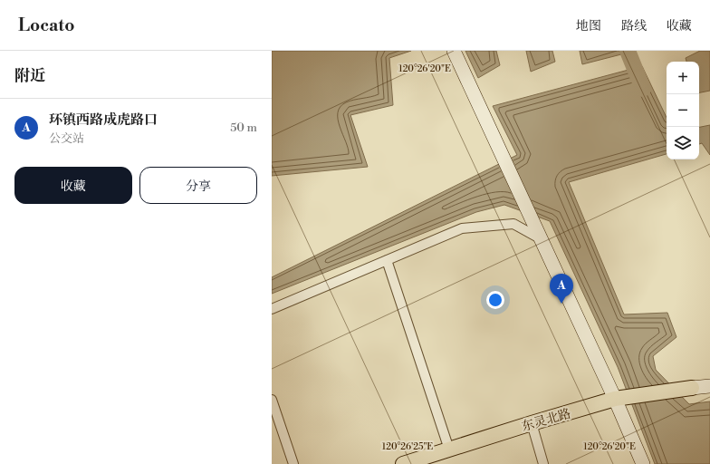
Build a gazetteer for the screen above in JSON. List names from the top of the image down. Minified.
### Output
{"streets":{"main road":["东灵北路"]},"page":{"header":"Locato","nav":["地图","路线","收藏"],"heading":"附近","map_buttons":["+","−"],"list":[{"mark":"A","name":"环镇西路成虎路口","note":"公交站","value":"50 m"}],"buttons":["收藏","分享"],"pins":"A"},"coordinates":["120°26'20\"E","120°26'25\"E"]}
